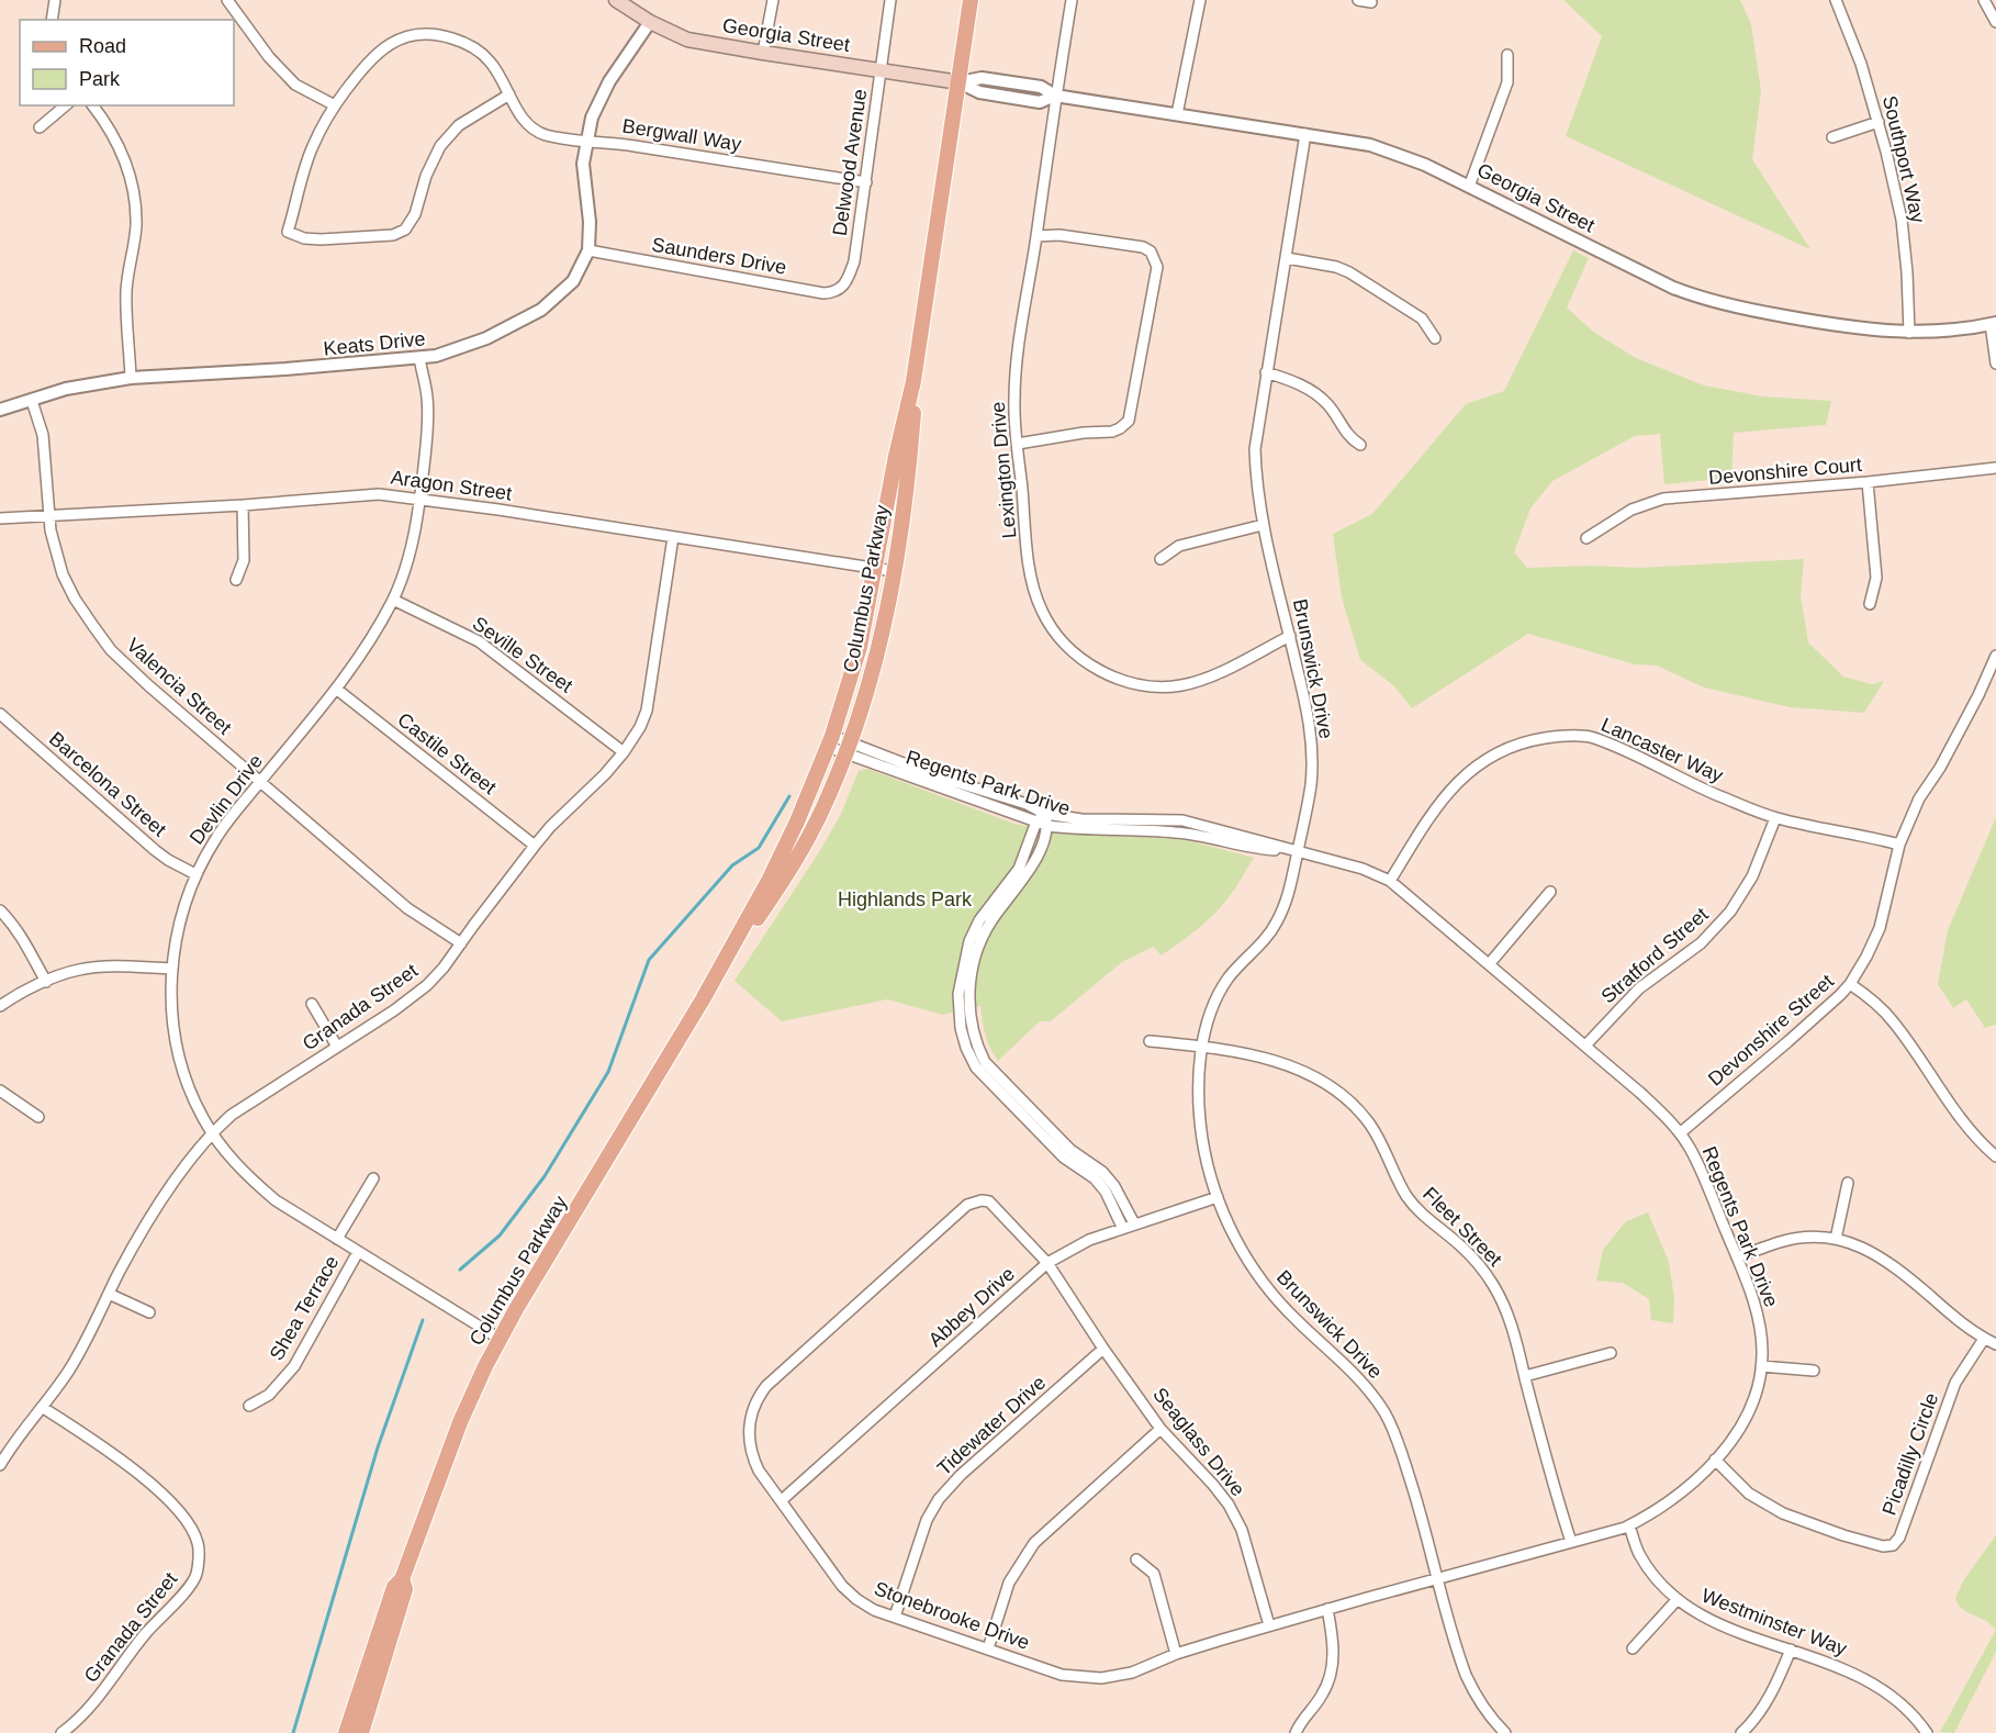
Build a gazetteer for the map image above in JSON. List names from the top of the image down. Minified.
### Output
{"streets":{"main road":["Georgia Street","Columbus Parkway"],"street":["Bergwall Way","Southport Way","Delwood Avenue","Saunders Drive","Keats Drive","Lexington Drive","Devonshire Court","Aragon Street","Seville Street","Brunswick Drive","Valencia Street","Lancaster Way","Castile Street","Regents Park Drive","Barcelona Street","Devlin Drive","Stratford Street","Granada Street","Devonshire Street","Fleet Street","Abbey Drive","Shea Terrace","Tidewater Drive","Seaglass Drive","Picadilly Circle","Stonebrooke Drive","Westminster Way"]},"crossings":[["Georgia Street","Southport Way"],["Georgia Street","Delwood Avenue"],["Georgia Street","Keats Drive"],["Georgia Street","Lexington Drive"],["Georgia Street","Columbus Parkway"],["Georgia Street","Brunswick Drive"],["Bergwall Way","Delwood Avenue"],["Bergwall Way","Keats Drive"],["Delwood Avenue","Saunders Drive"],["Saunders Drive","Keats Drive"],["Keats Drive","Valencia Street"],["Keats Drive","Devlin Drive"],["Lexington Drive","Brunswick Drive"],["Aragon Street","Columbus Parkway"],["Aragon Street","Valencia Street"],["Aragon Street","Devlin Drive"],["Aragon Street","Granada Street"],["Columbus Parkway","Regents Park Drive"],["Columbus Parkway","Devlin Drive"],["Seville Street","Devlin Drive"],["Seville Street","Granada Street"],["Brunswick Drive","Regents Park Drive"],["Brunswick Drive","Fleet Street"],["Brunswick Drive","Abbey Drive"],["Valencia Street","Devlin Drive"],["Valencia Street","Granada Street"],["Lancaster Way","Regents Park Drive"],["Lancaster Way","Stratford Street"],["Lancaster Way","Devonshire Street"],["Castile Street","Devlin Drive"],["Castile Street","Granada Street"],["Regents Park Drive","Stratford Street"],["Regents Park Drive","Devonshire Street"],["Regents Park Drive","Fleet Street"],["Regents Park Drive","Picadilly Circle"],["Regents Park Drive","Stonebrooke Drive"],["Regents Park Drive","Westminster Way"],["Barcelona Street","Devlin Drive"],["Devlin Drive","Granada Street"],["Devlin Drive","Shea Terrace"],["Abbey Drive","Seaglass Drive"],["Abbey Drive","Stonebrooke Drive"],["Tidewater Drive","Seaglass Drive"],["Tidewater Drive","Stonebrooke Drive"],["Seaglass Drive","Stonebrooke Drive"]],"parks":["Highlands Park"],"legend":["Road","Park"]}
